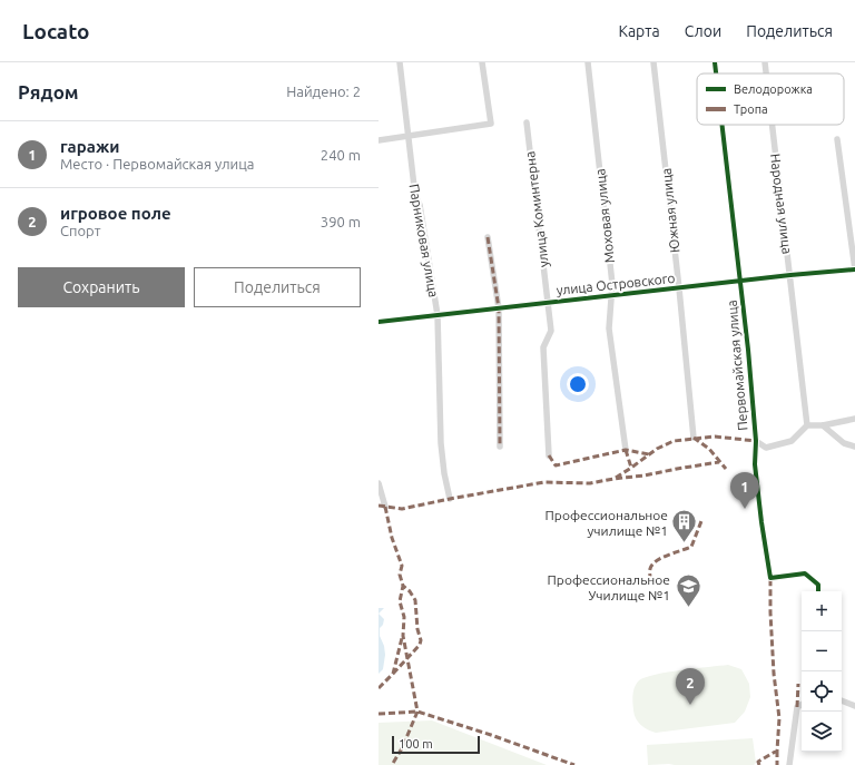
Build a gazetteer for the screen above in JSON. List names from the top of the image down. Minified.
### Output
{"streets":{"street":["Народная улица","улица Коминтерна","Южная улица","Моховая улица","Парниковая улица","улица Островского","Первомайская улица"]},"crossings":[["Народная улица","улица Островского"],["улица Коминтерна","улица Островского"],["Южная улица","улица Островского"],["Моховая улица","улица Островского"],["Парниковая улица","улица Островского"],["улица Островского","Первомайская улица"]],"places":{"building":["Профессиональное училище №1"],"school or university":["Профессиональное Училище №1"]},"legend":["Велодорожка","Тропа"],"scale_bar":"100 m","page":{"header":"Locato","nav":["Карта","Слои","Поделиться"],"heading":["Рядом","Найдено: 2"],"list":[{"mark":"1","name":"гаражи","note":"Место · Первомайская улица","value":"240 m"},{"mark":"2","name":"игровое поле","note":"Спорт","value":"390 m"}],"buttons":["Сохранить","Поделиться"],"pins":["1","2"],"map_buttons":["+","−"],"scale":"100 m"}}
